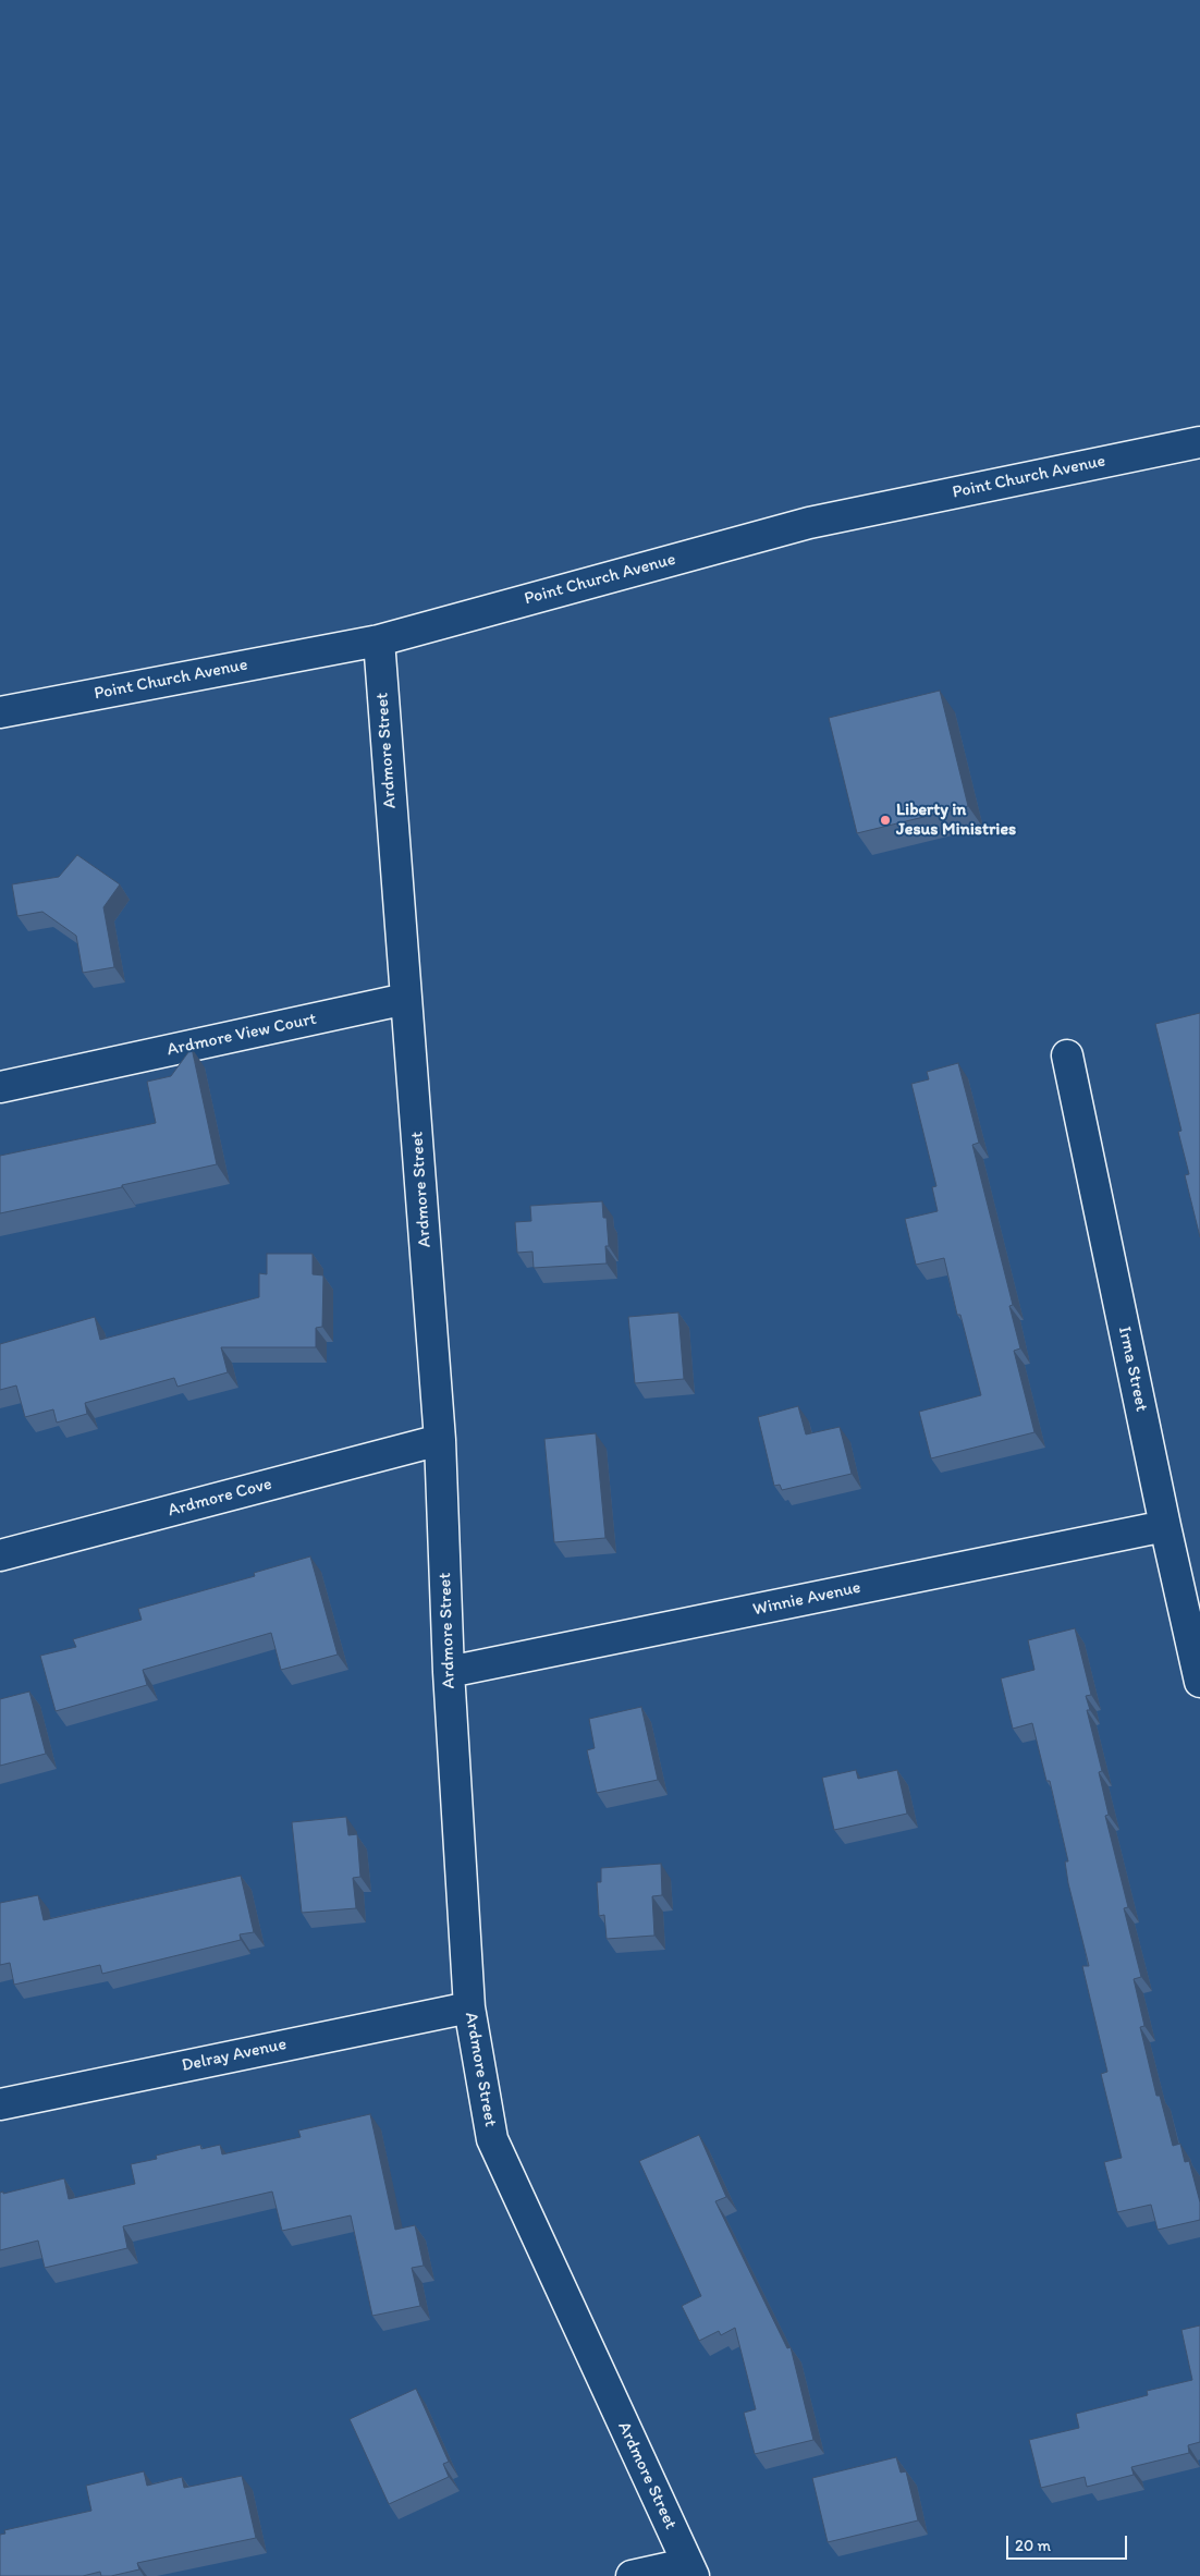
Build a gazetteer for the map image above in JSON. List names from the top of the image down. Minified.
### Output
{"streets":{"street":["Point Church Avenue","Ardmore Street","Ardmore View Court","Irma Street","Ardmore Cove","Winnie Avenue","Delray Avenue"]},"crossings":[["Point Church Avenue","Ardmore Street"],["Ardmore Street","Ardmore View Court"],["Ardmore Street","Ardmore Cove"],["Ardmore Street","Winnie Avenue"],["Ardmore Street","Delray Avenue"],["Irma Street","Winnie Avenue"]],"places":["Liberty in Jesus Ministries"],"scale_bar":"20 m"}
